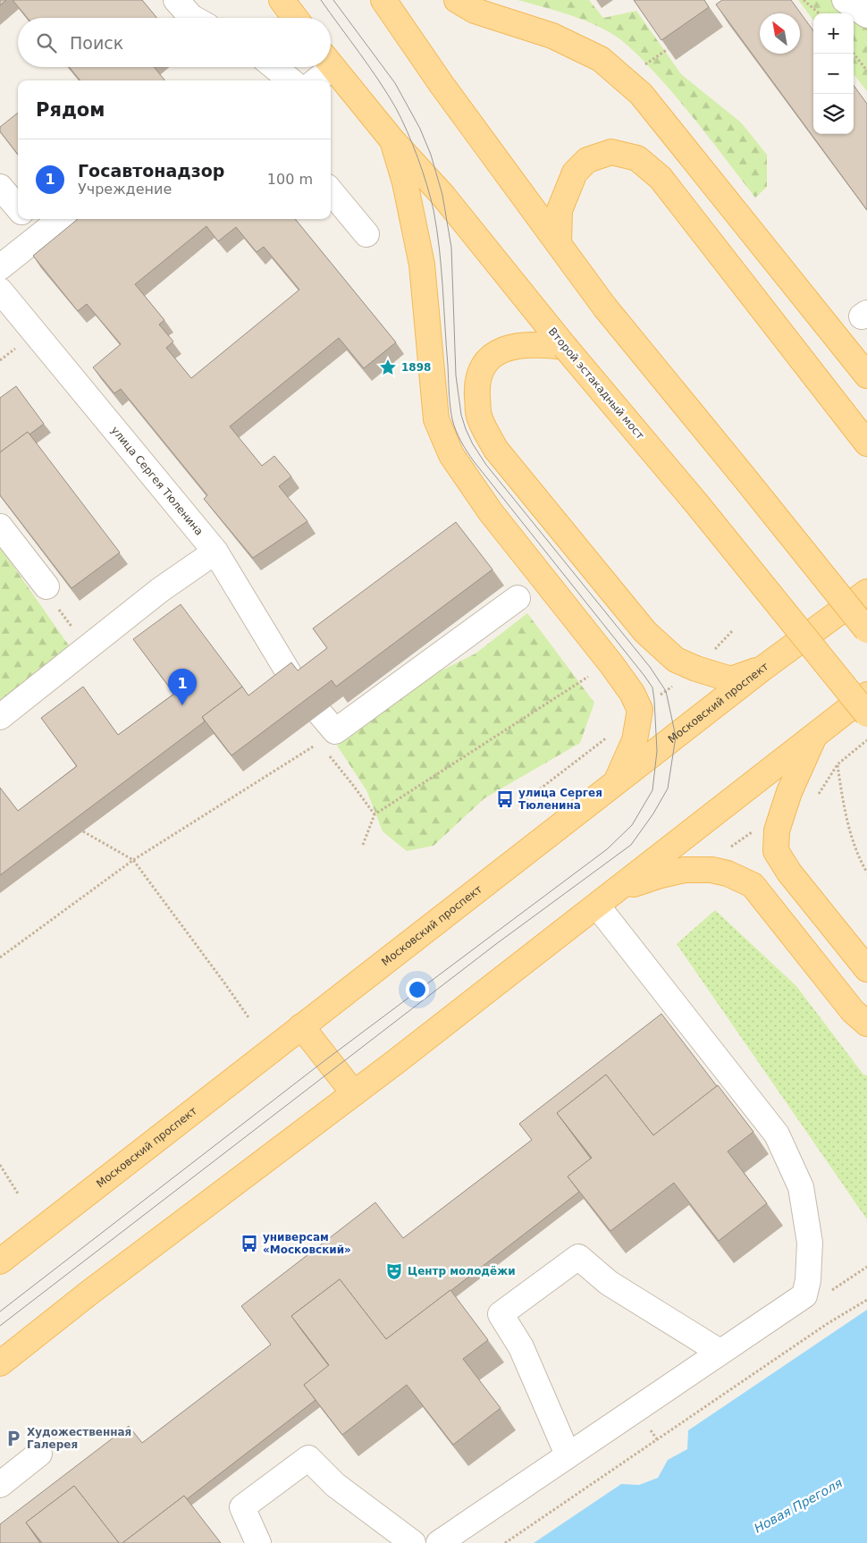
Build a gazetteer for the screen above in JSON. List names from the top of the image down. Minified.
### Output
{"streets":{"main road":["Второй эстакадный мост","Московский проспект"],"street":["улица Сергея Тюленина"]},"water":["Новая Преголя"],"places":{"place":["1898"],"bus stop":["улица Сергея Тюленина","универсам «Московский»"],"theatre":["Центр молодёжи"],"parking":["Художественная Галерея"]},"north":"top left","page":{"map_buttons":["+","−"],"search":"Поиск","heading":"Рядом","list":[{"mark":"1","name":"Госавтонадзор","note":"Учреждение","value":"100 m"}],"pins":"1"}}
